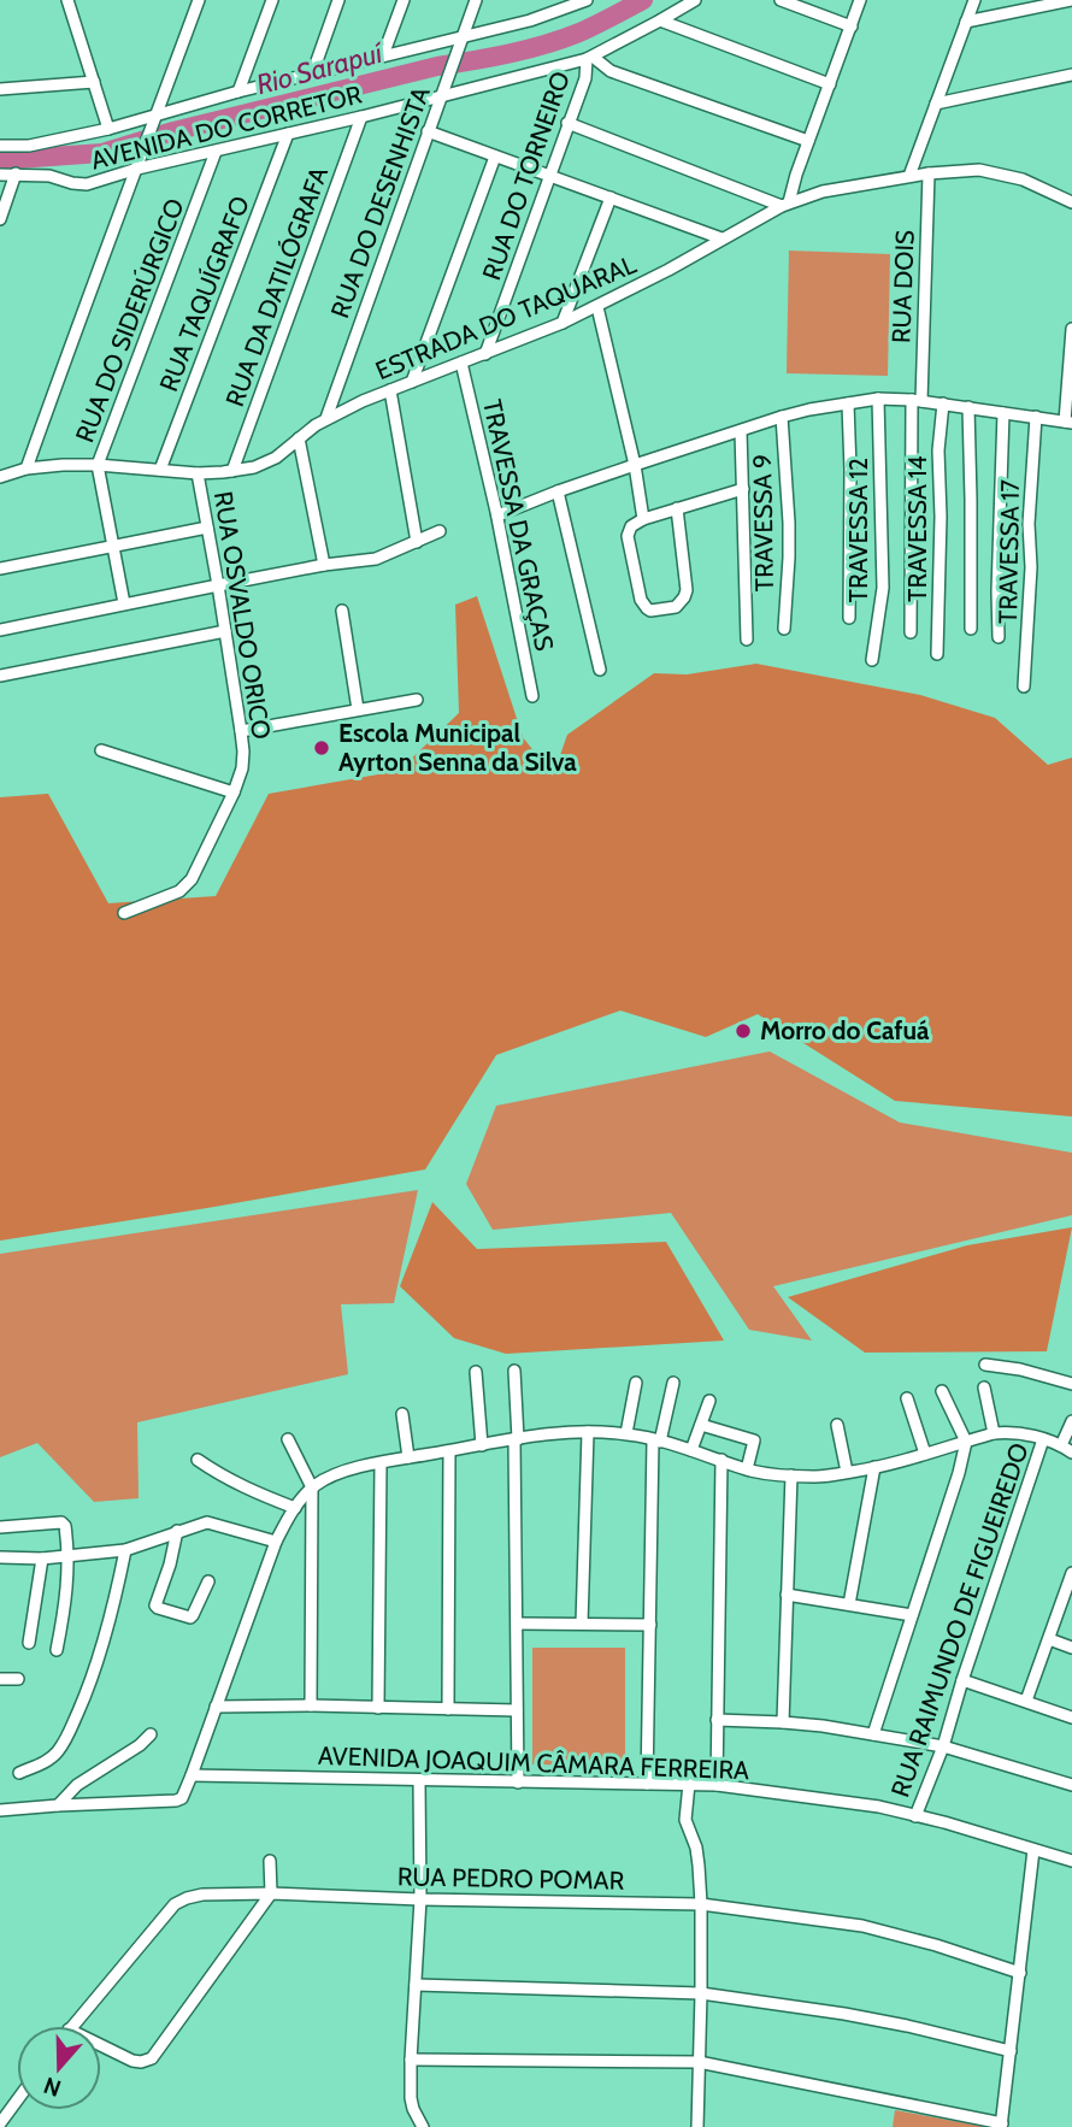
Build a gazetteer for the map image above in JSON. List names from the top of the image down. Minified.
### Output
{"streets":{"street":["AVENIDA DO CORRETOR","RUA DO TORNEIRO","RUA DO DESENHISTA","RUA DA DATILÓGRAFA","RUA DOIS","RUA TAQUÍGRAFO","ESTRADA DO TAQUARAL","RUA DO SIDERÚRGICO","TRAVESSA 9","TRAVESSA DA GRAÇAS","TRAVESSA 14","TRAVESSA 12","TRAVESSA 17","RUA OSVALDO ORICO","RUA RAIMUNDO DE FIGUEIREDO","AVENIDA JOAQUIM CÂMARA FERREIRA","RUA PEDRO POMAR"]},"crossings":[["AVENIDA DO CORRETOR","RUA DO TORNEIRO"],["AVENIDA DO CORRETOR","RUA DO DESENHISTA"],["AVENIDA DO CORRETOR","RUA DA DATILÓGRAFA"],["AVENIDA DO CORRETOR","RUA TAQUÍGRAFO"],["AVENIDA DO CORRETOR","RUA DO SIDERÚRGICO"],["RUA DO TORNEIRO","ESTRADA DO TAQUARAL"],["RUA DO DESENHISTA","ESTRADA DO TAQUARAL"],["RUA DA DATILÓGRAFA","ESTRADA DO TAQUARAL"],["RUA DOIS","ESTRADA DO TAQUARAL"],["RUA TAQUÍGRAFO","ESTRADA DO TAQUARAL"],["ESTRADA DO TAQUARAL","RUA DO SIDERÚRGICO"],["ESTRADA DO TAQUARAL","TRAVESSA DA GRAÇAS"],["ESTRADA DO TAQUARAL","RUA OSVALDO ORICO"],["RUA RAIMUNDO DE FIGUEIREDO","AVENIDA JOAQUIM CÂMARA FERREIRA"]],"water":["Rio Sarapuí"],"places":["Escola Municipal Ayrton Senna da Silva","Morro do Cafuá"],"north":"bottom"}
